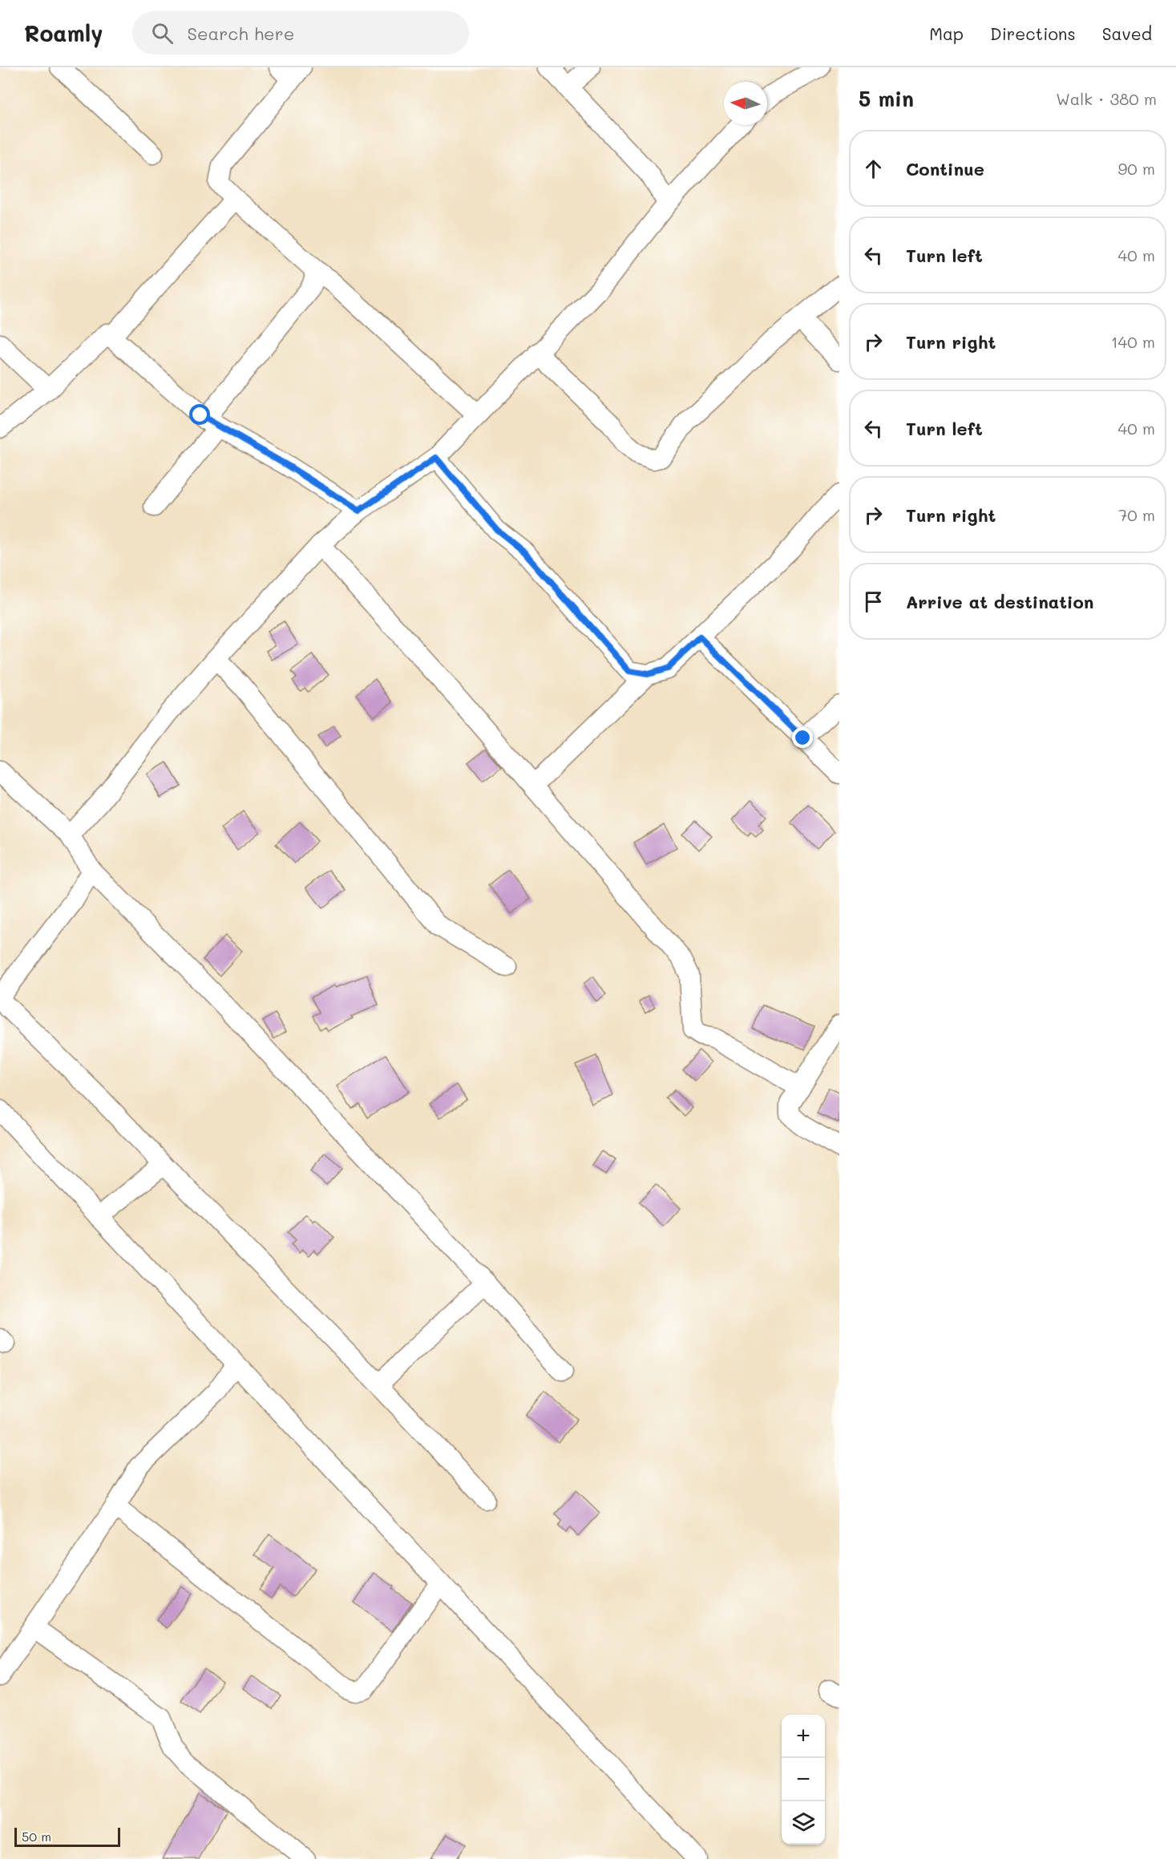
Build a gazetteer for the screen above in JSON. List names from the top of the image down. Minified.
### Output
{"scale_bar":"50 m","north":"left","page":{"header":"Roamly","search":"Search here","nav":["Map","Directions","Saved"],"heading":["5 min","Walk · 380 m"],"list":[["Continue","90 m"],["Turn left","40 m"],["Turn right","140 m"],["Turn left","40 m"],["Turn right","70 m"],"Arrive at destination"],"map_buttons":["+","−"],"scale":"50 m"}}
